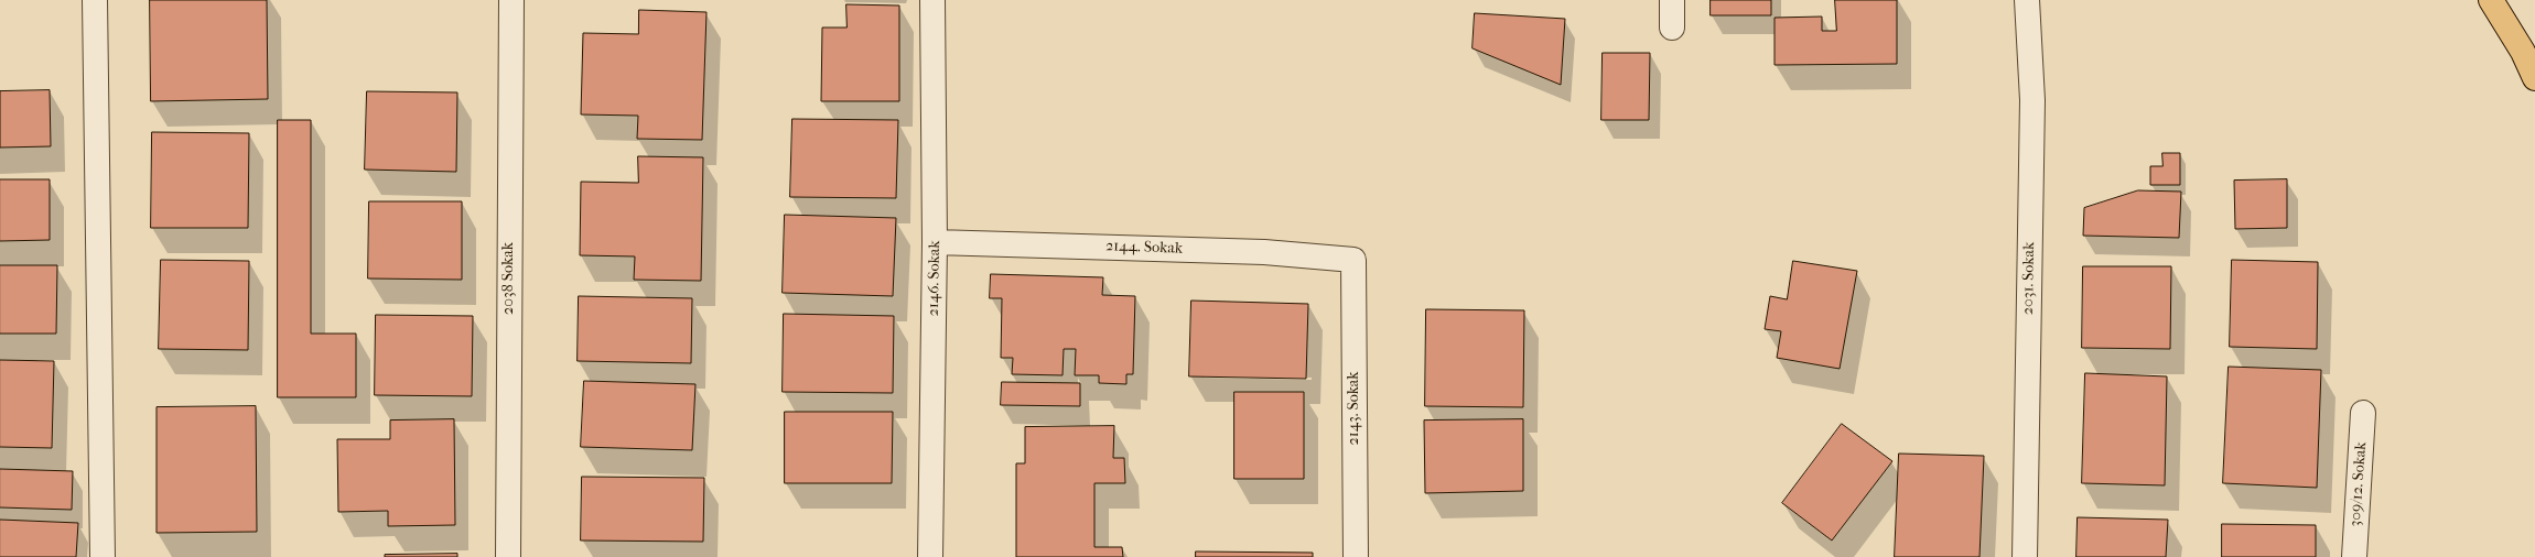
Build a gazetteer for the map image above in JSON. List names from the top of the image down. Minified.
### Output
{"streets":{"street":["2144. Sokak","2038 Sokak","2146. Sokak","2031. Sokak","2143. Sokak","309/12. Sokak"]},"crossings":[["2144. Sokak","2146. Sokak"],["2144. Sokak","2143. Sokak"]]}
